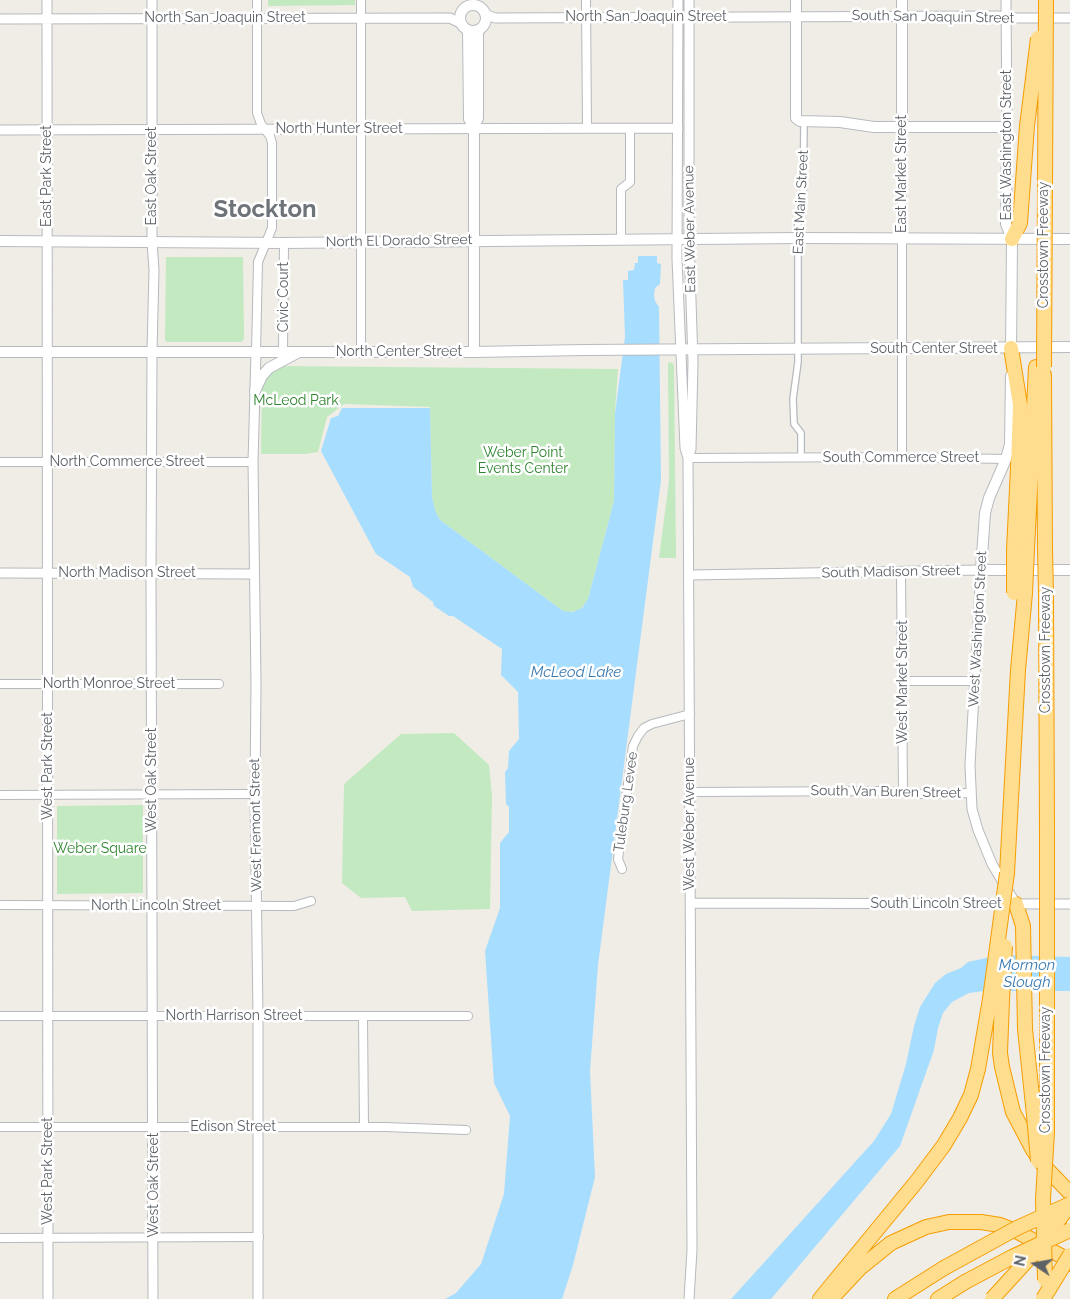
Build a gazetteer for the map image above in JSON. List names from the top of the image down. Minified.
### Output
{"streets":{"highway":["Crosstown Freeway"],"main road":["East Washington Street","East Market Street","East Main Street","North El Dorado Street","South Center Street","North Center Street","South Madison Street","West Washington Street"],"street":["North San Joaquin Street","South San Joaquin Street","North Hunter Street","East Park Street","East Oak Street","East Weber Avenue","Civic Court","South Commerce Street","North Commerce Street","North Madison Street","West Market Street","North Monroe Street","West Park Street","West Oak Street","South Van Buren Street","Tuleburg Levee","West Weber Avenue","West Fremont Street","South Lincoln Street","North Lincoln Street","North Harrison Street","Edison Street"]},"crossings":[["North San Joaquin Street","South San Joaquin Street"],["North San Joaquin Street","East Park Street"],["North San Joaquin Street","East Oak Street"],["North San Joaquin Street","East Main Street"],["North San Joaquin Street","East Weber Avenue"],["South San Joaquin Street","East Washington Street"],["South San Joaquin Street","East Market Street"],["South San Joaquin Street","East Main Street"],["North Hunter Street","East Park Street"],["North Hunter Street","East Oak Street"],["North Hunter Street","East Weber Avenue"],["East Washington Street","North El Dorado Street"],["East Washington Street","South Center Street"],["East Washington Street","West Washington Street"],["East Market Street","North El Dorado Street"],["East Market Street","South Center Street"],["East Park Street","North El Dorado Street"],["East Park Street","North Center Street"],["East Park Street","West Park Street"],["East Oak Street","North El Dorado Street"],["East Oak Street","North Center Street"],["East Oak Street","West Oak Street"],["East Main Street","North El Dorado Street"],["East Main Street","South Center Street"],["East Main Street","North Center Street"],["East Main Street","South Commerce Street"],["East Weber Avenue","North El Dorado Street"],["East Weber Avenue","North Center Street"],["East Weber Avenue","West Weber Avenue"],["North El Dorado Street","Civic Court"],["Civic Court","North Center Street"],["South Center Street","North Center Street"],["South Center Street","West Washington Street"],["North Center Street","West Park Street"],["North Center Street","West Oak Street"],["North Center Street","West Weber Avenue"],["North Center Street","West Fremont Street"],["South Commerce Street","West Washington Street"],["North Commerce Street","West Park Street"],["North Commerce Street","West Oak Street"],["North Commerce Street","West Fremont Street"],["South Madison Street","West Washington Street"],["South Madison Street","West Market Street"],["South Madison Street","West Weber Avenue"],["North Madison Street","West Park Street"],["North Madison Street","West Oak Street"],["North Madison Street","West Fremont Street"],["West Washington Street","South Van Buren Street"],["West Washington Street","South Lincoln Street"],["West Market Street","South Van Buren Street"],["North Monroe Street","West Park Street"],["North Monroe Street","West Oak Street"],["West Park Street","North Lincoln Street"],["West Park Street","North Harrison Street"],["West Park Street","Edison Street"],["West Oak Street","North Lincoln Street"],["West Oak Street","North Harrison Street"],["West Oak Street","Edison Street"],["South Van Buren Street","West Weber Avenue"],["Tuleburg Levee","West Weber Avenue"],["West Weber Avenue","South Lincoln Street"],["West Fremont Street","North Lincoln Street"],["West Fremont Street","North Harrison Street"],["West Fremont Street","Edison Street"]],"districts":["Stockton"],"water":["McLeod Lake","Mormon Slough"],"parks":["McLeod Park","Weber Point Events Center","Weber Square"],"north":"left"}
